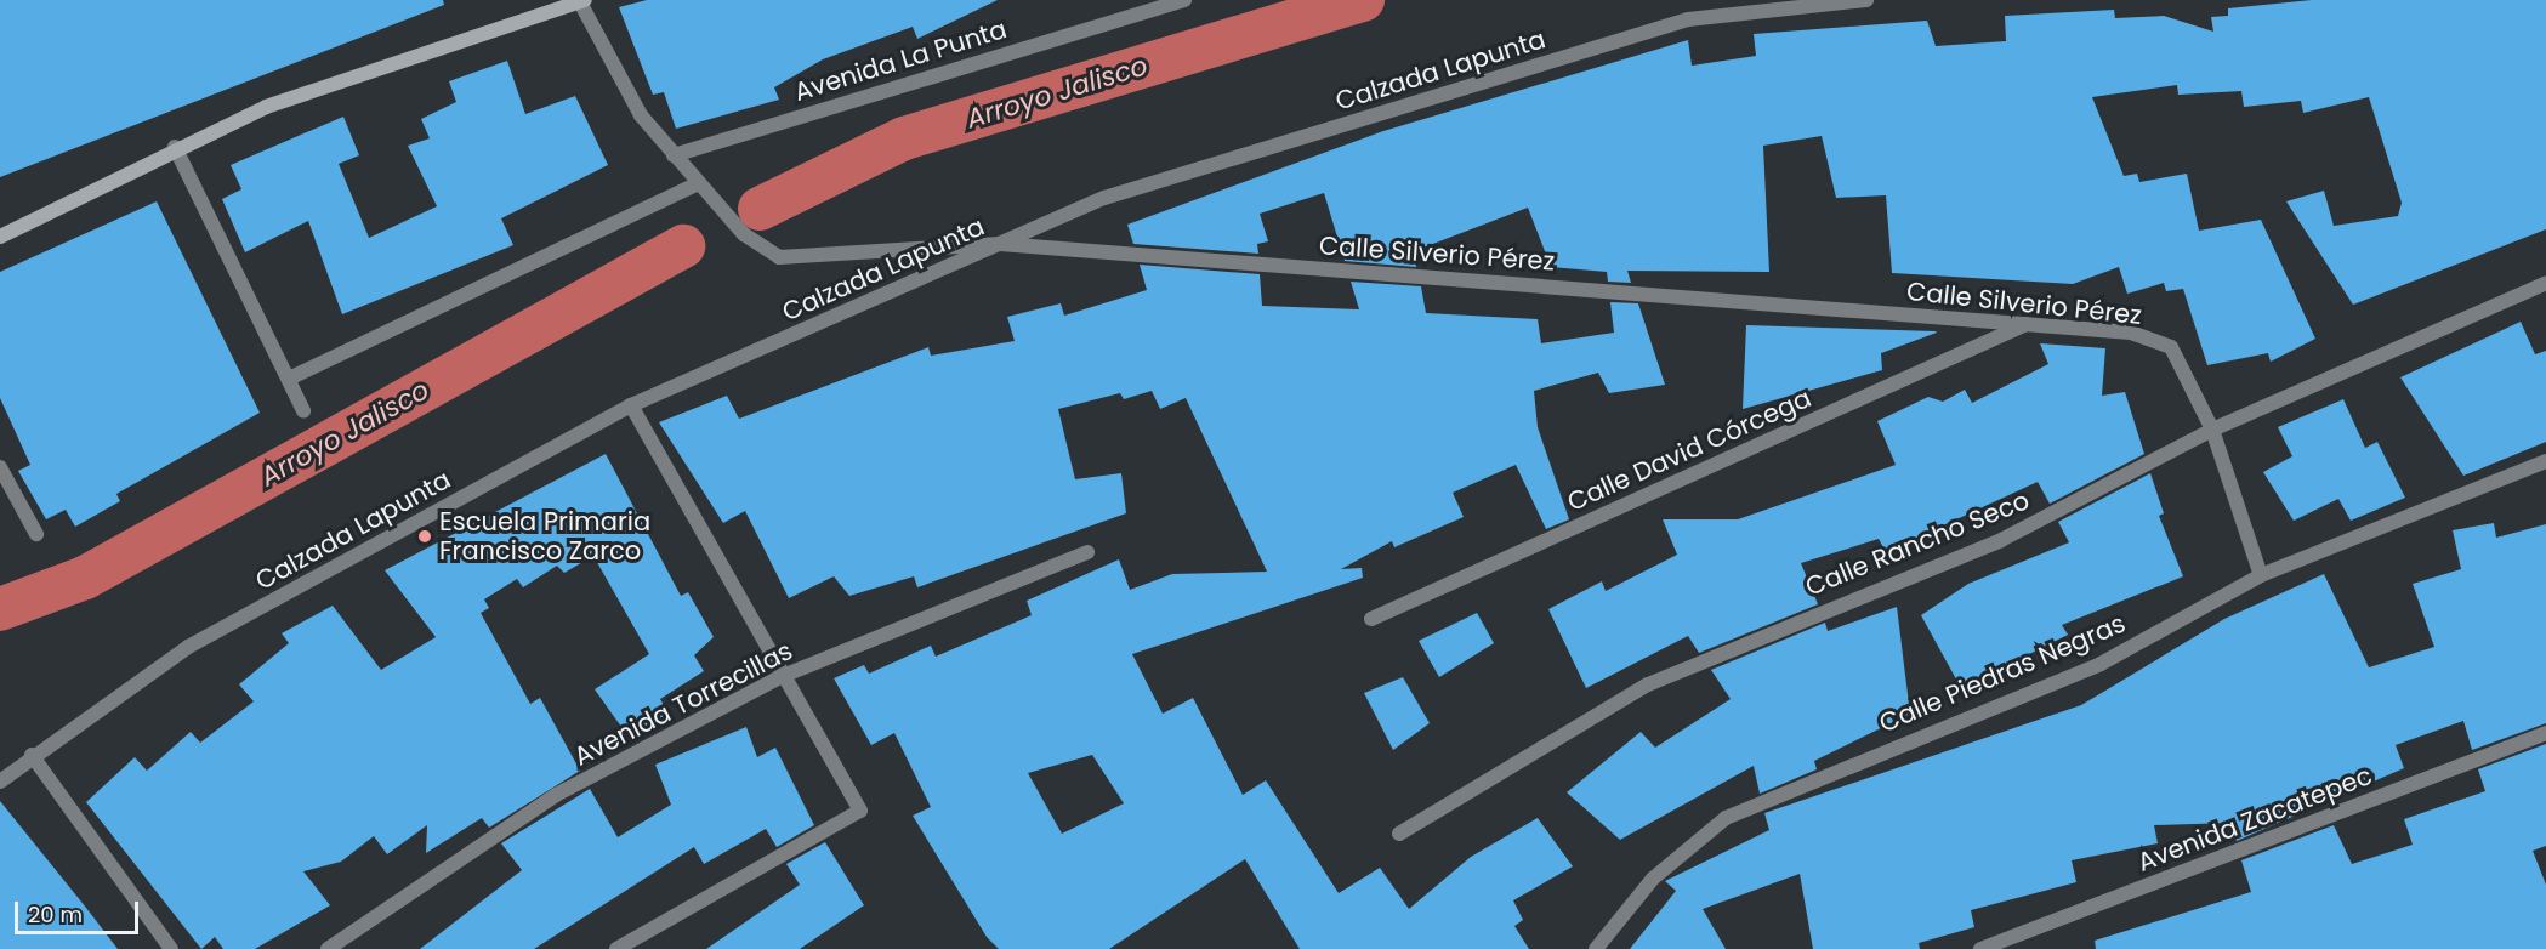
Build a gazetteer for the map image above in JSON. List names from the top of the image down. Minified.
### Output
{"streets":{"street":["Avenida La Punta","Calzada Lapunta","Calle Silverio Pérez","Calle David Córcega","Calle Rancho Seco","Calle Piedras Negras","Avenida Torrecillas","Avenida Zacatepec"]},"crossings":[["Avenida La Punta","Calle Silverio Pérez"],["Calzada Lapunta","Calle Silverio Pérez"],["Calle Silverio Pérez","Calle David Córcega"],["Calle Silverio Pérez","Calle Rancho Seco"],["Calle Silverio Pérez","Calle Piedras Negras"]],"water":["Arroyo Jalisco"],"places":["Escuela Primaria Francisco Zarco"],"scale_bar":"20 m"}
